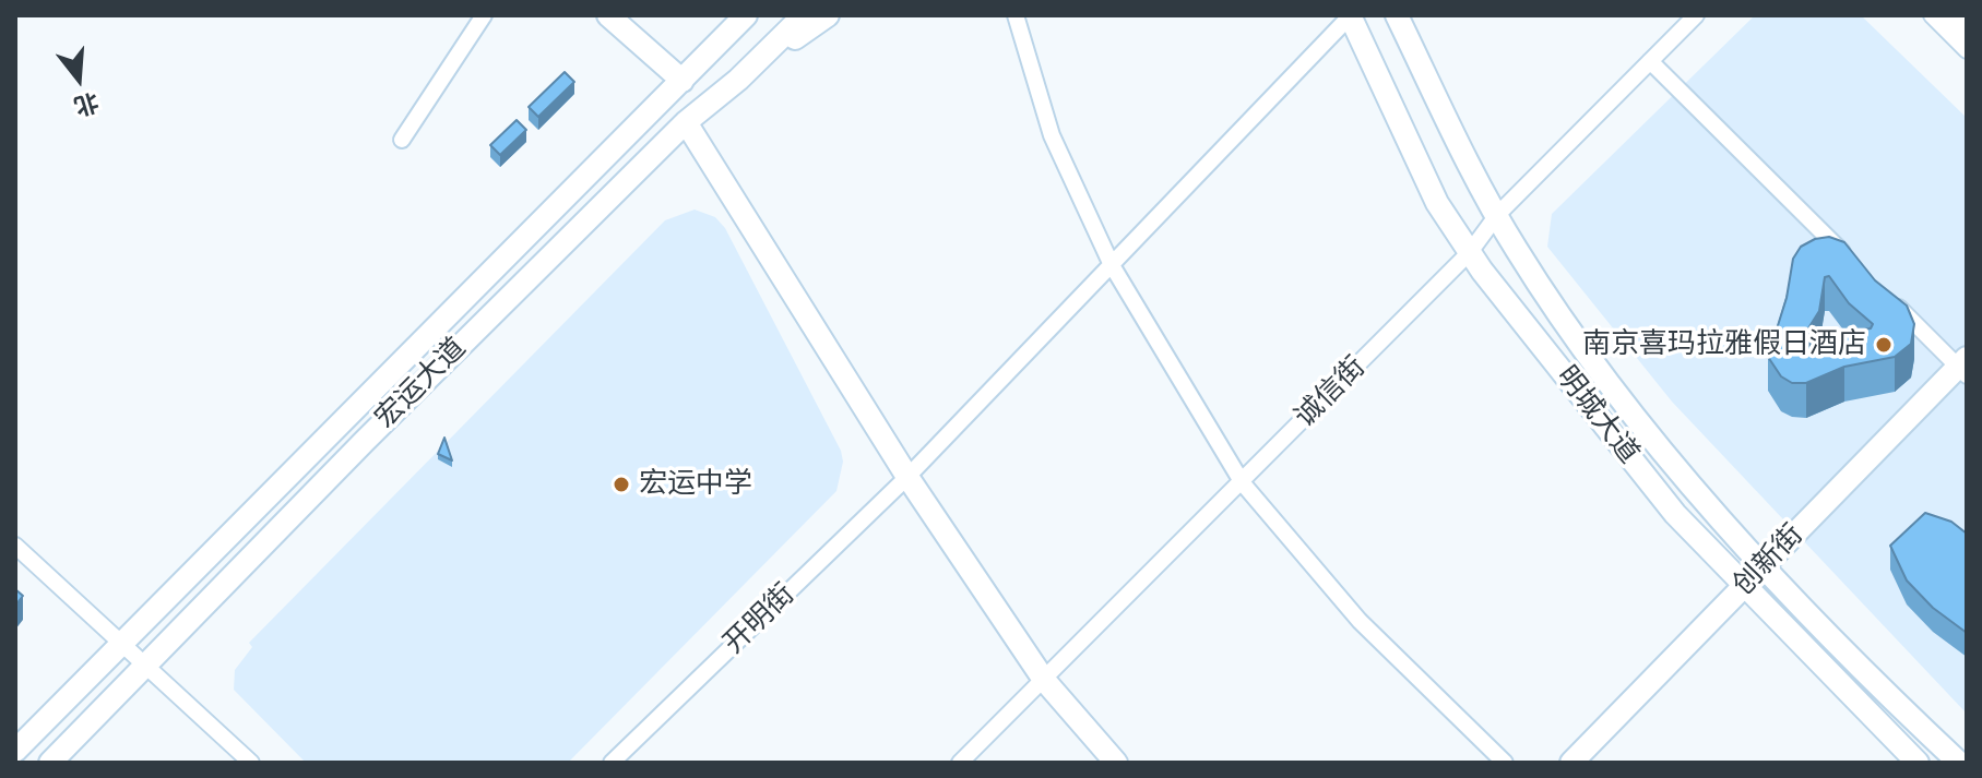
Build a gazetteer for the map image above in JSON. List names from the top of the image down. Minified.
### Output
{"streets":{"main road":["宏运大道","明城大道","创新街"],"street":["诚信街","开明街"]},"crossings":[["诚信街","明城大道"],["明城大道","创新街"],["明城大道","开明街"]],"places":["南京喜玛拉雅假日酒店","宏运中学"],"north":"bottom"}
